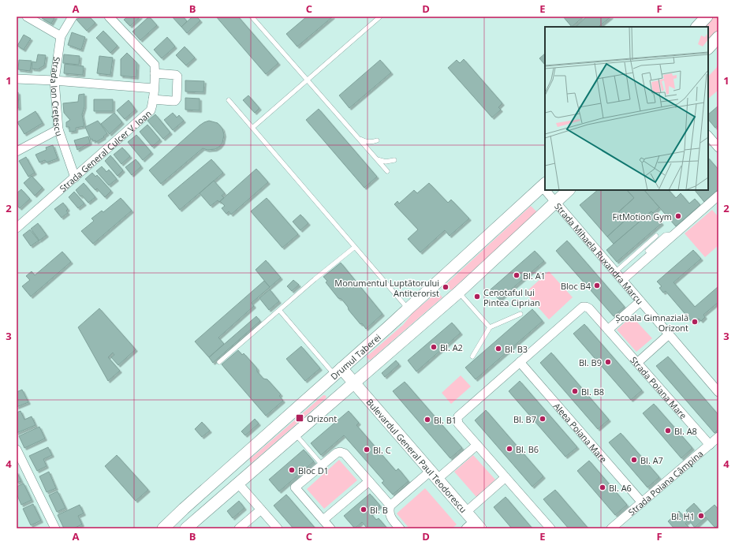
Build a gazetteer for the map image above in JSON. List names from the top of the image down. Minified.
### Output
{"streets":{"main road":["Drumul Taberei","Bulevardul General Paul Teodorescu"],"street":["Strada Ion Crețescu","Strada General Culcer V. Ioan","Strada Mihaela Ruxandra Marcu","Strada Poiana Mare","Aleea Poiana Mare","Strada Poiana Câmpina"]},"crossings":[["Strada Ion Crețescu","Strada General Culcer V. Ioan"],["Drumul Taberei","Bulevardul General Paul Teodorescu"],["Strada Poiana Mare","Aleea Poiana Mare"],["Strada Poiana Mare","Strada Poiana Câmpina"],["Aleea Poiana Mare","Strada Poiana Câmpina"]],"places":{"other":["FitMotion Gym","Bl. A1","Bloc B4","Monumentul Luptătorului Antiterorist","Cenotaful lui Pintea Ciprian","Școala Gimnazială Orizont","Bl. A2","Bl. B3","Bl. B9","Bl. B8","Bl. B7","Bl. B1","Bl. A8","Bl. B6","Bl. C","Bl. A7","Bloc D1","Bl. A6","Bl. B","Bl. H1"],"transit":["Orizont"]},"grid":{"columns":["A","B","C","D","E","F"],"rows":["1","2","3","4"]}}
